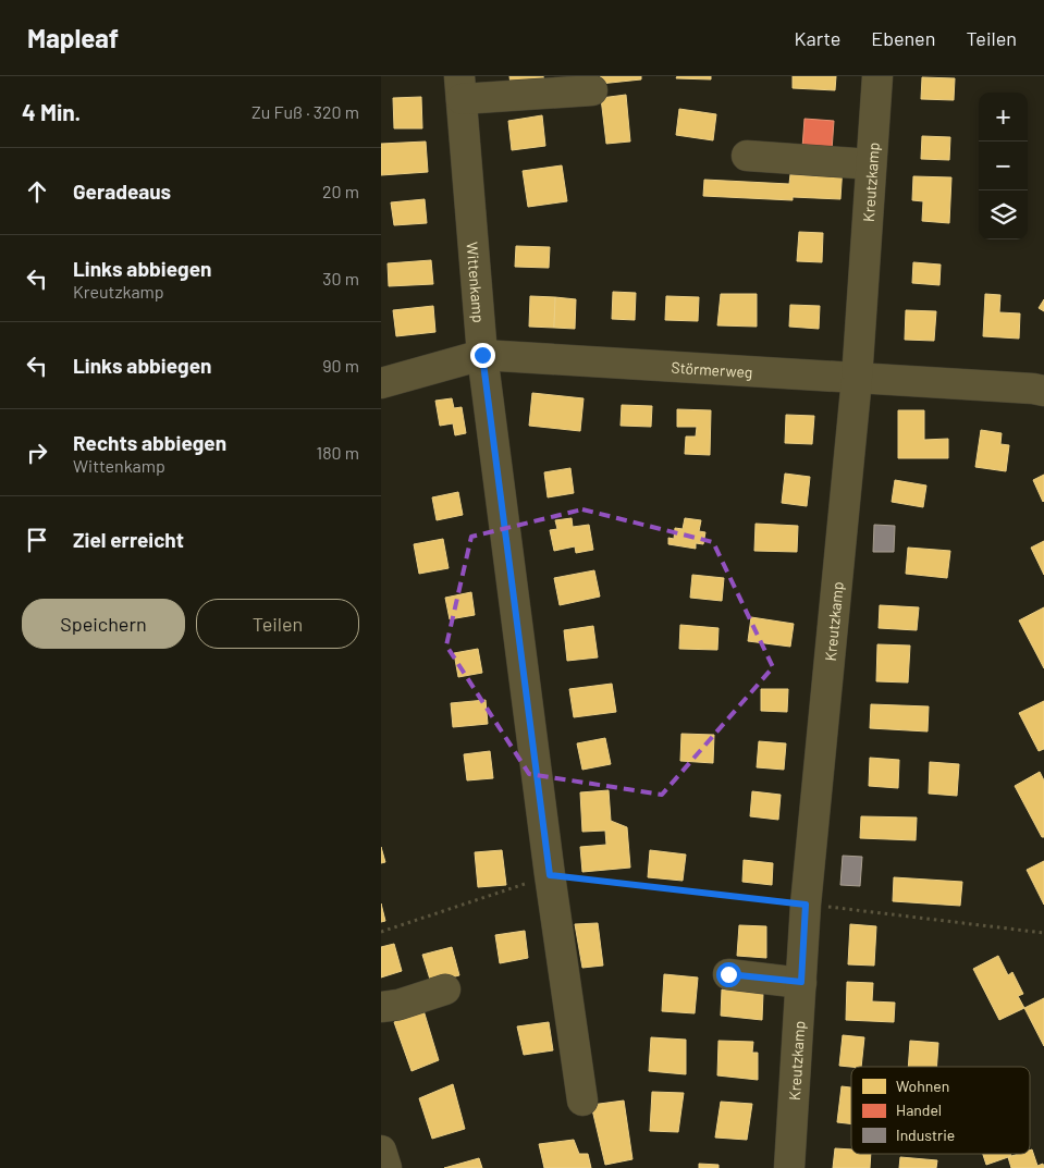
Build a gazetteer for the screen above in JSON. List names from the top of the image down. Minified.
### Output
{"streets":{"street":["Kreutzkamp","Wittenkamp","Störmerweg"]},"crossings":[["Kreutzkamp","Störmerweg"],["Wittenkamp","Störmerweg"]],"legend":["Wohnen","Handel","Industrie"],"page":{"header":"Mapleaf","nav":["Karte","Ebenen","Teilen"],"heading":["4 Min.","Zu Fuß · 320 m"],"map_buttons":["+","−"],"list":[["Geradeaus","20 m"],["Links abbiegen","Kreutzkamp","30 m"],["Links abbiegen","90 m"],["Rechts abbiegen","Wittenkamp","180 m"],"Ziel erreicht"],"buttons":["Speichern","Teilen"]}}
